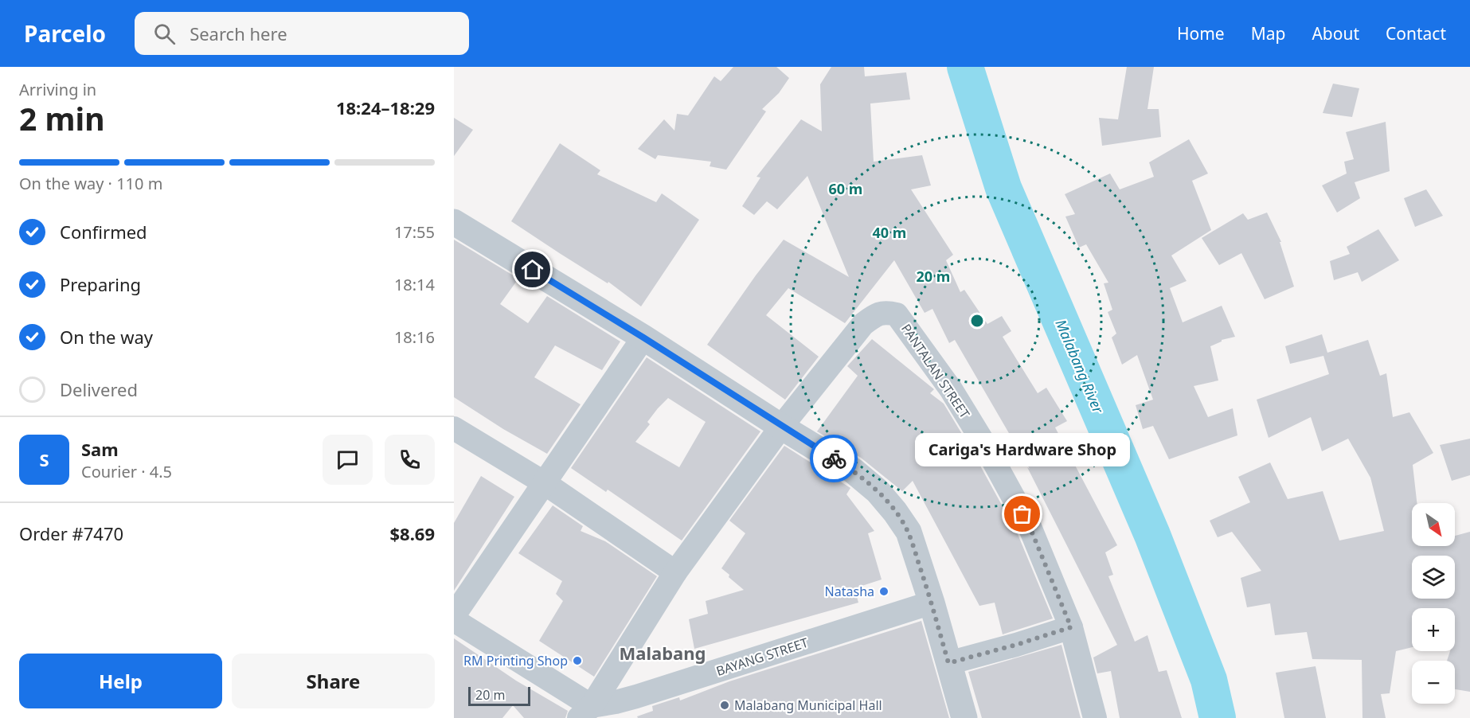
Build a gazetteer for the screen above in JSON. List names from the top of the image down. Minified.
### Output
{"streets":{"street":["PANTALAN STREET","BAYANG STREET"]},"districts":["Malabang"],"water":["Malabang River"],"places":["Cariga's Hardware Shop","Natasha","RM Printing Shop","Malabang Municipal Hall"],"scale_bar":"20 m","north":"bottom right","page":{"header":"Parcelo","search":"Search here","nav":["Home","Map","About","Contact"],"heading":["2 min","Arriving in","18:24–18:29"],"panel":["Sam","Courier · 4.5","Order #7470","$8.69"],"bar":"On the way · 110 m","list":[["Confirmed","17:55"],["Preparing","18:14"],["On the way","18:16"],"Delivered"],"bubble":"Cariga's Hardware Shop","round":"S","map_buttons":["+","−"],"buttons":["Help","Share"],"scale":"20 m"},"rings":["60 m","40 m","20 m"]}
